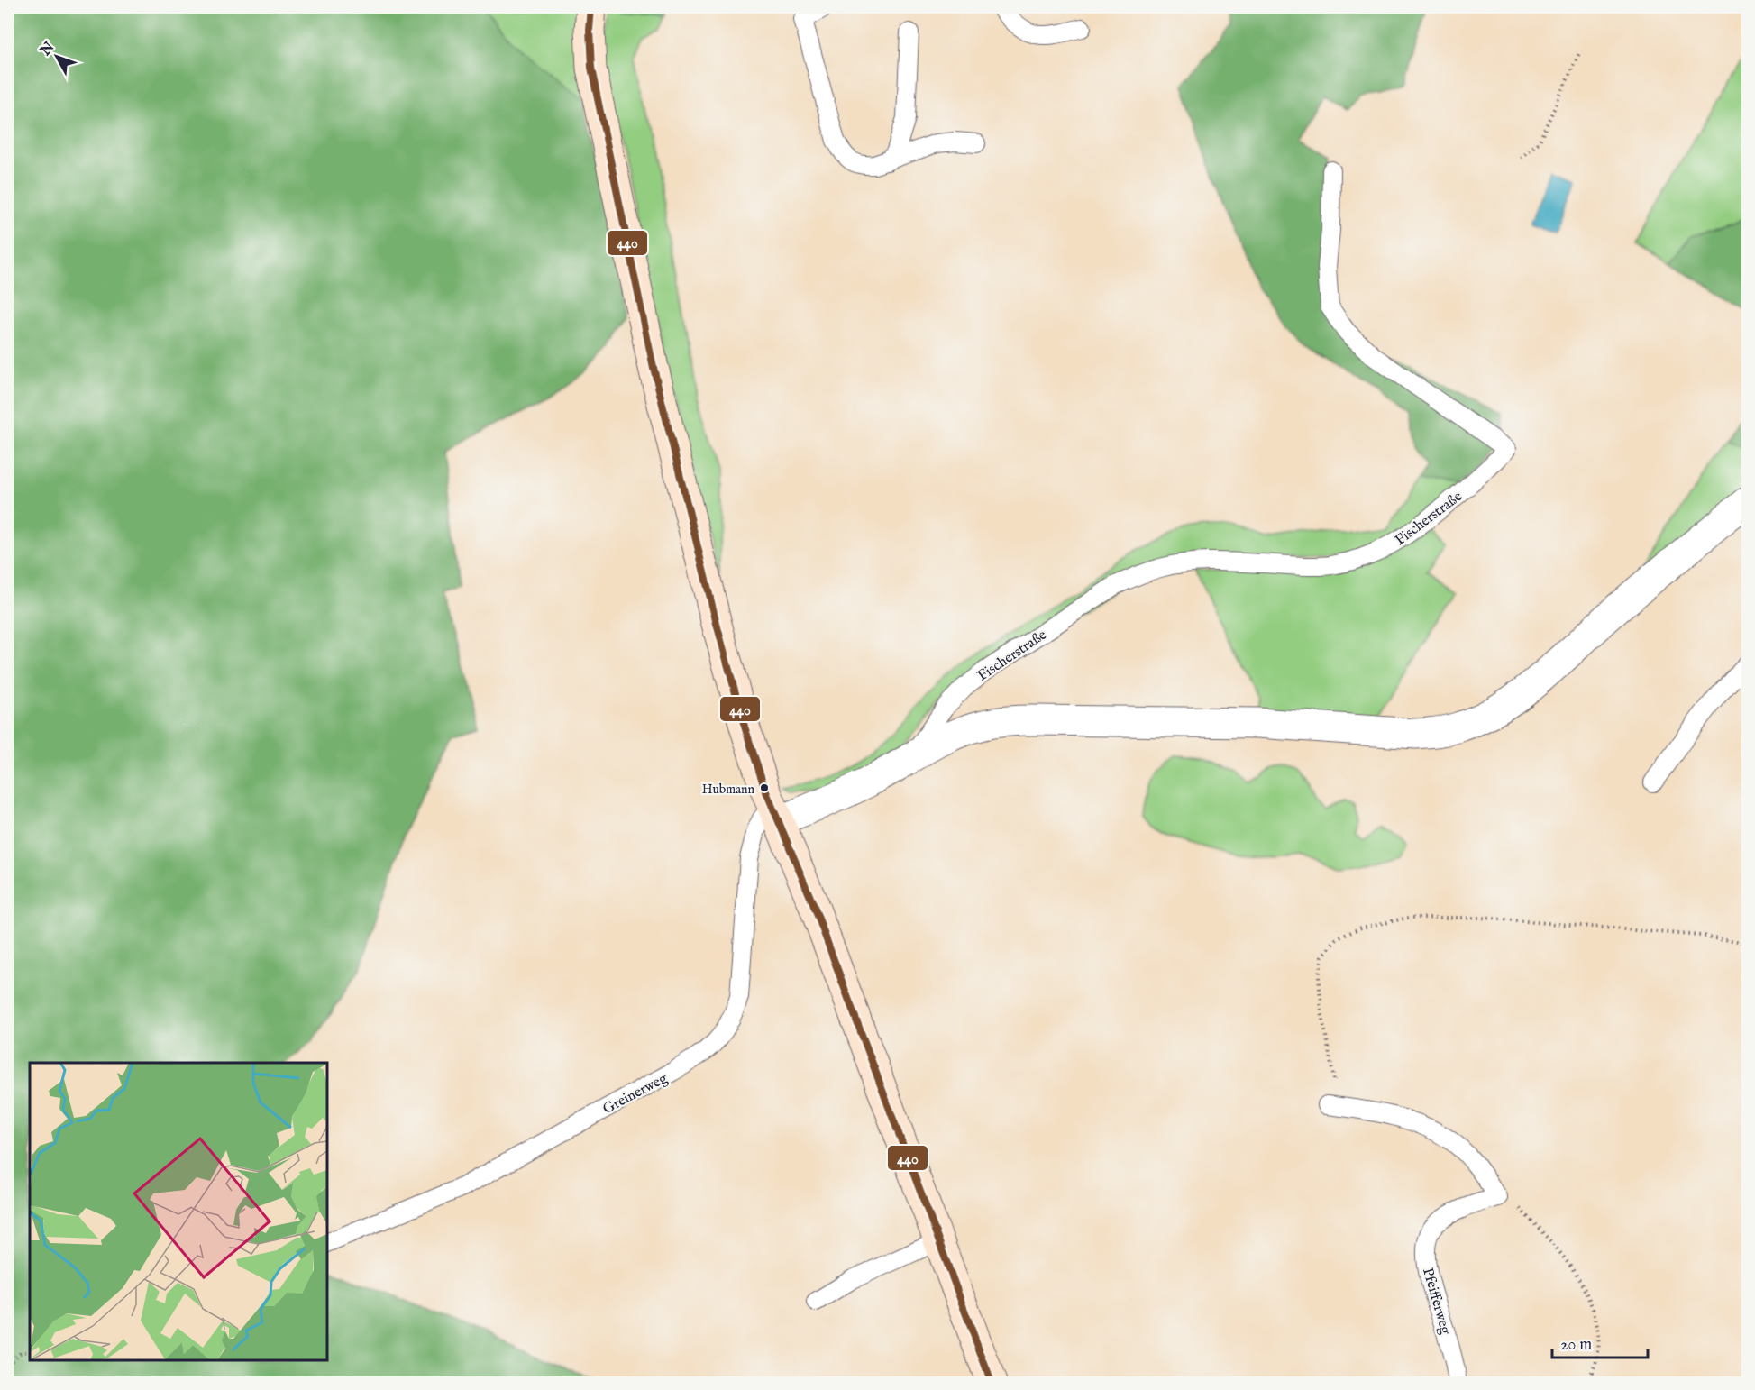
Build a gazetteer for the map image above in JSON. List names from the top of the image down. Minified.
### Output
{"streets":{"street":["Fischerstraße"],"lane":["Greinerweg","Pfeifferweg"]},"crossings":[["Fischerstraße","Greinerweg"]],"places":["Hubmann"],"lines":["transit line 440"],"scale_bar":"20 m","north":"top left"}
